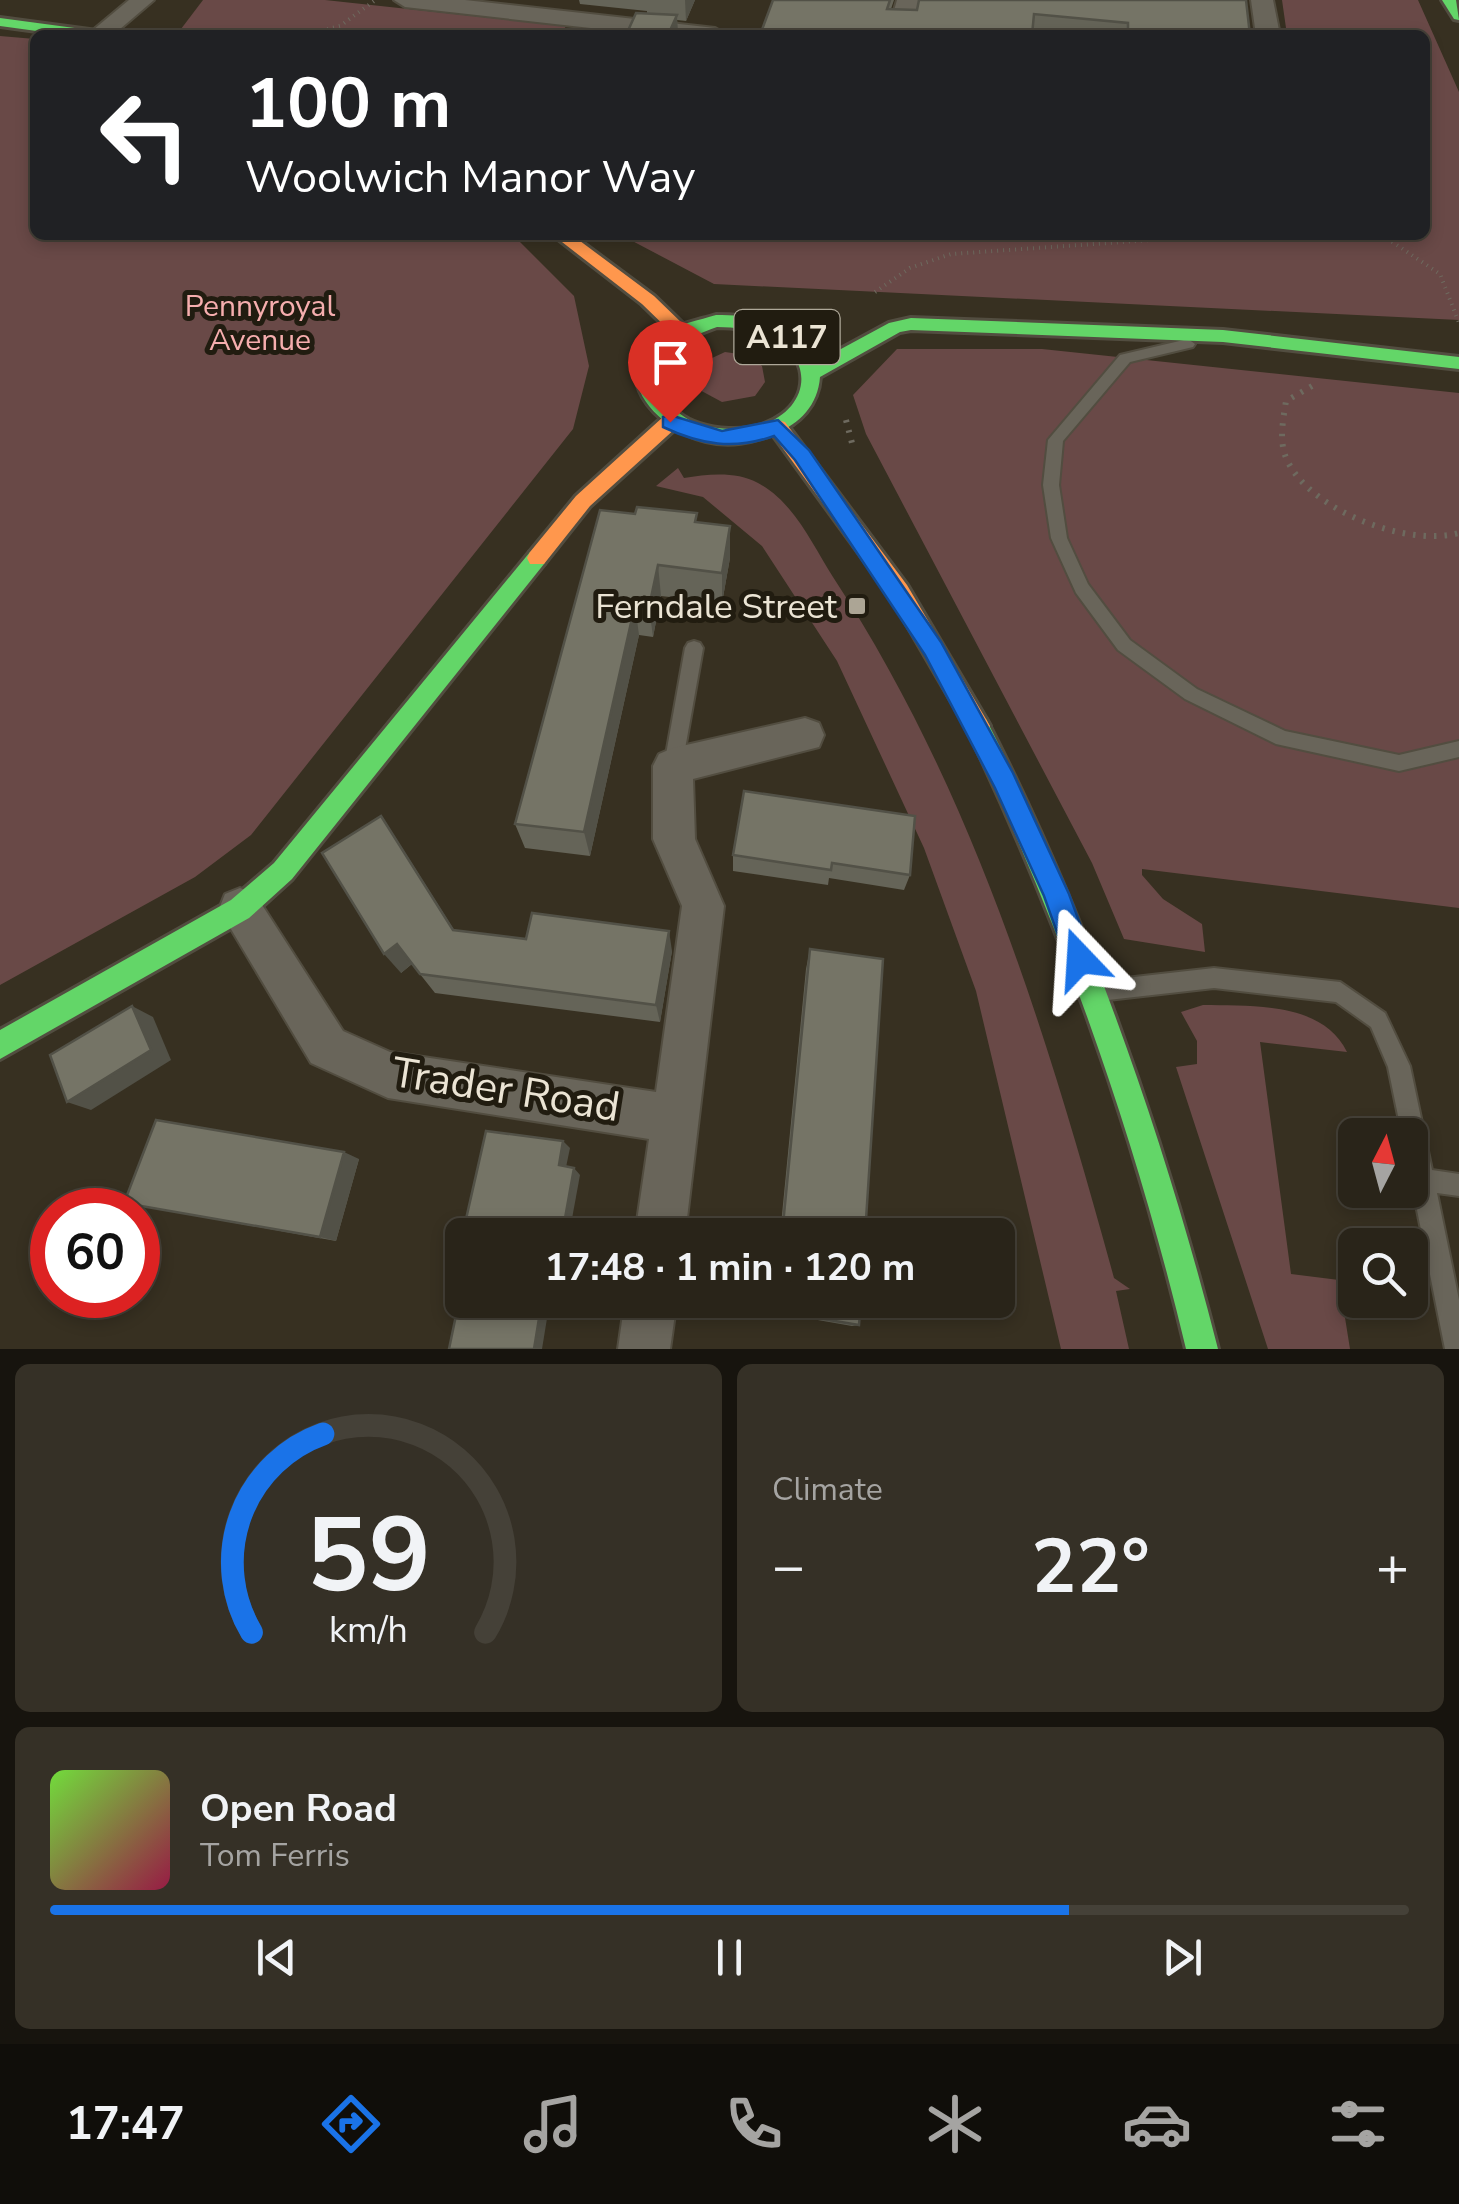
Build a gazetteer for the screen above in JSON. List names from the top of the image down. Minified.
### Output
{"streets":{"main road":["A117"],"street":["Trader Road"]},"parks":["Pennyroyal Avenue"],"places":{"transit":["Ferndale Street"]},"north":"top","page":{"turn":["100 m","Woolwich Manor Way"],"limit":"60","trip":"17:48 · 1 min · 120 m","tile":"Climate","heat":["−","22°","+"],"song":["Open Road","Tom Ferris"],"tabs":"17:47","gauge":["59","km/h"]}}
